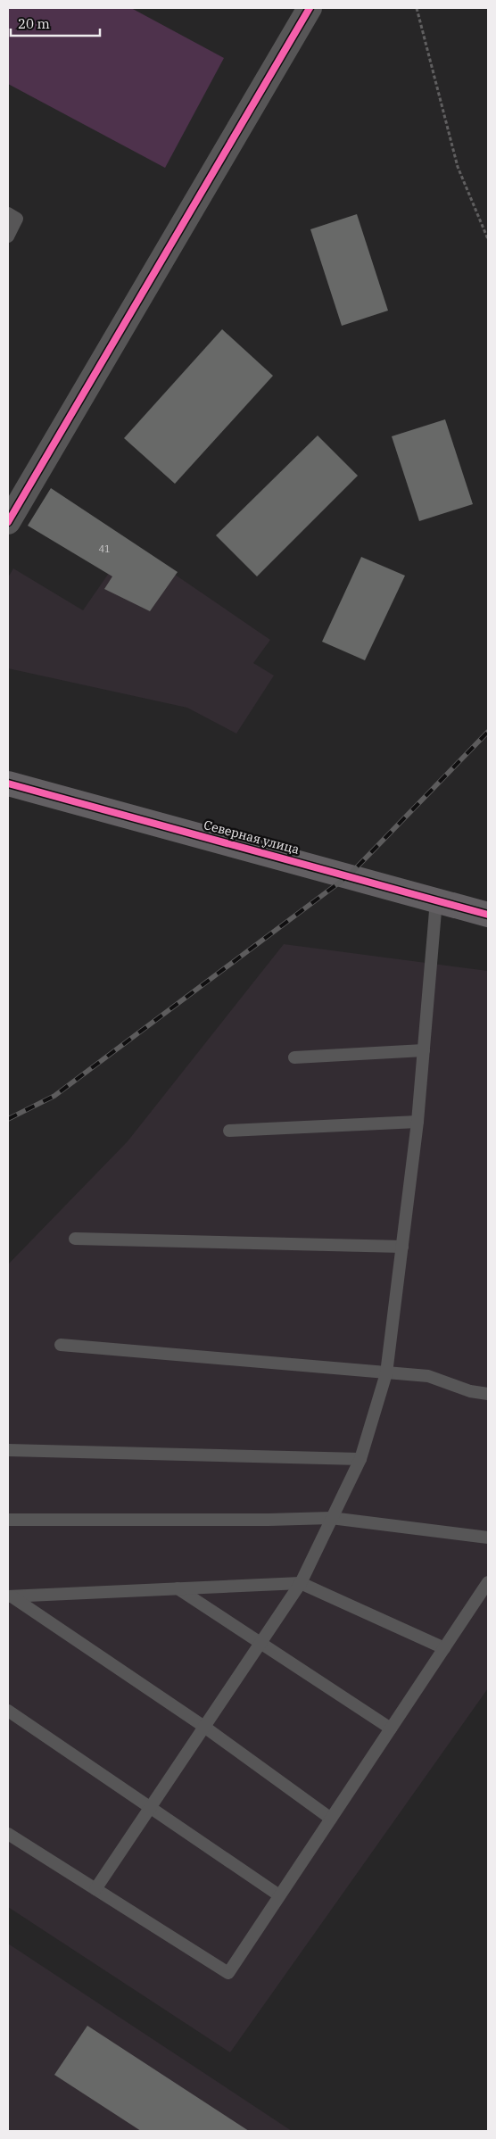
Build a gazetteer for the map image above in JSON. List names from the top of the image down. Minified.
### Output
{"streets":{"street":["Северная улица"]},"house_numbers":["41"],"scale_bar":"20 m"}
